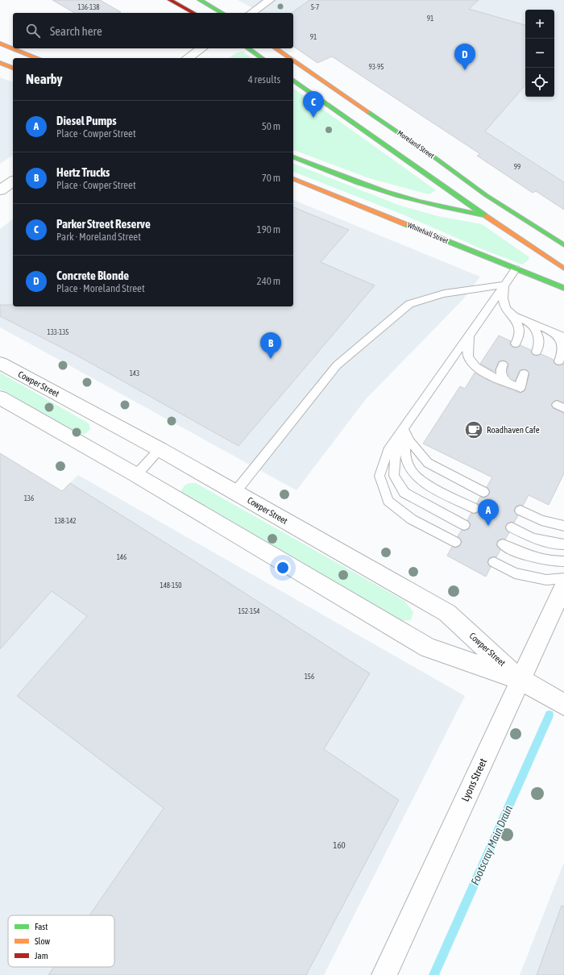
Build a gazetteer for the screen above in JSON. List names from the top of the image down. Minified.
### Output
{"streets":{"main road":["Moreland Street","Whitehall Street"],"street":["Cowper Street","Lyons Street"]},"crossings":[["Cowper Street","Lyons Street"]],"water":["Footscray Main Drain"],"places":{"cafe":["Roadhaven Cafe"]},"house_numbers":["136-138","5-7","91","91","93-95","99","133-135","143","136","138-142","146","148-150","152-154","156","160"],"legend":["Fast","Slow","Jam"],"page":{"map_buttons":["+","−"],"search":"Search here","pins":["D","C","B","A"],"heading":["Nearby","4 results"],"list":[{"mark":"A","name":"Diesel Pumps","note":"Place · Cowper Street","value":"50 m"},{"mark":"B","name":"Hertz Trucks","note":"Place · Cowper Street","value":"70 m"},{"mark":"C","name":"Parker Street Reserve","note":"Park · Moreland Street","value":"190 m"},{"mark":"D","name":"Concrete Blonde","note":"Place · Moreland Street","value":"240 m"}]}}
